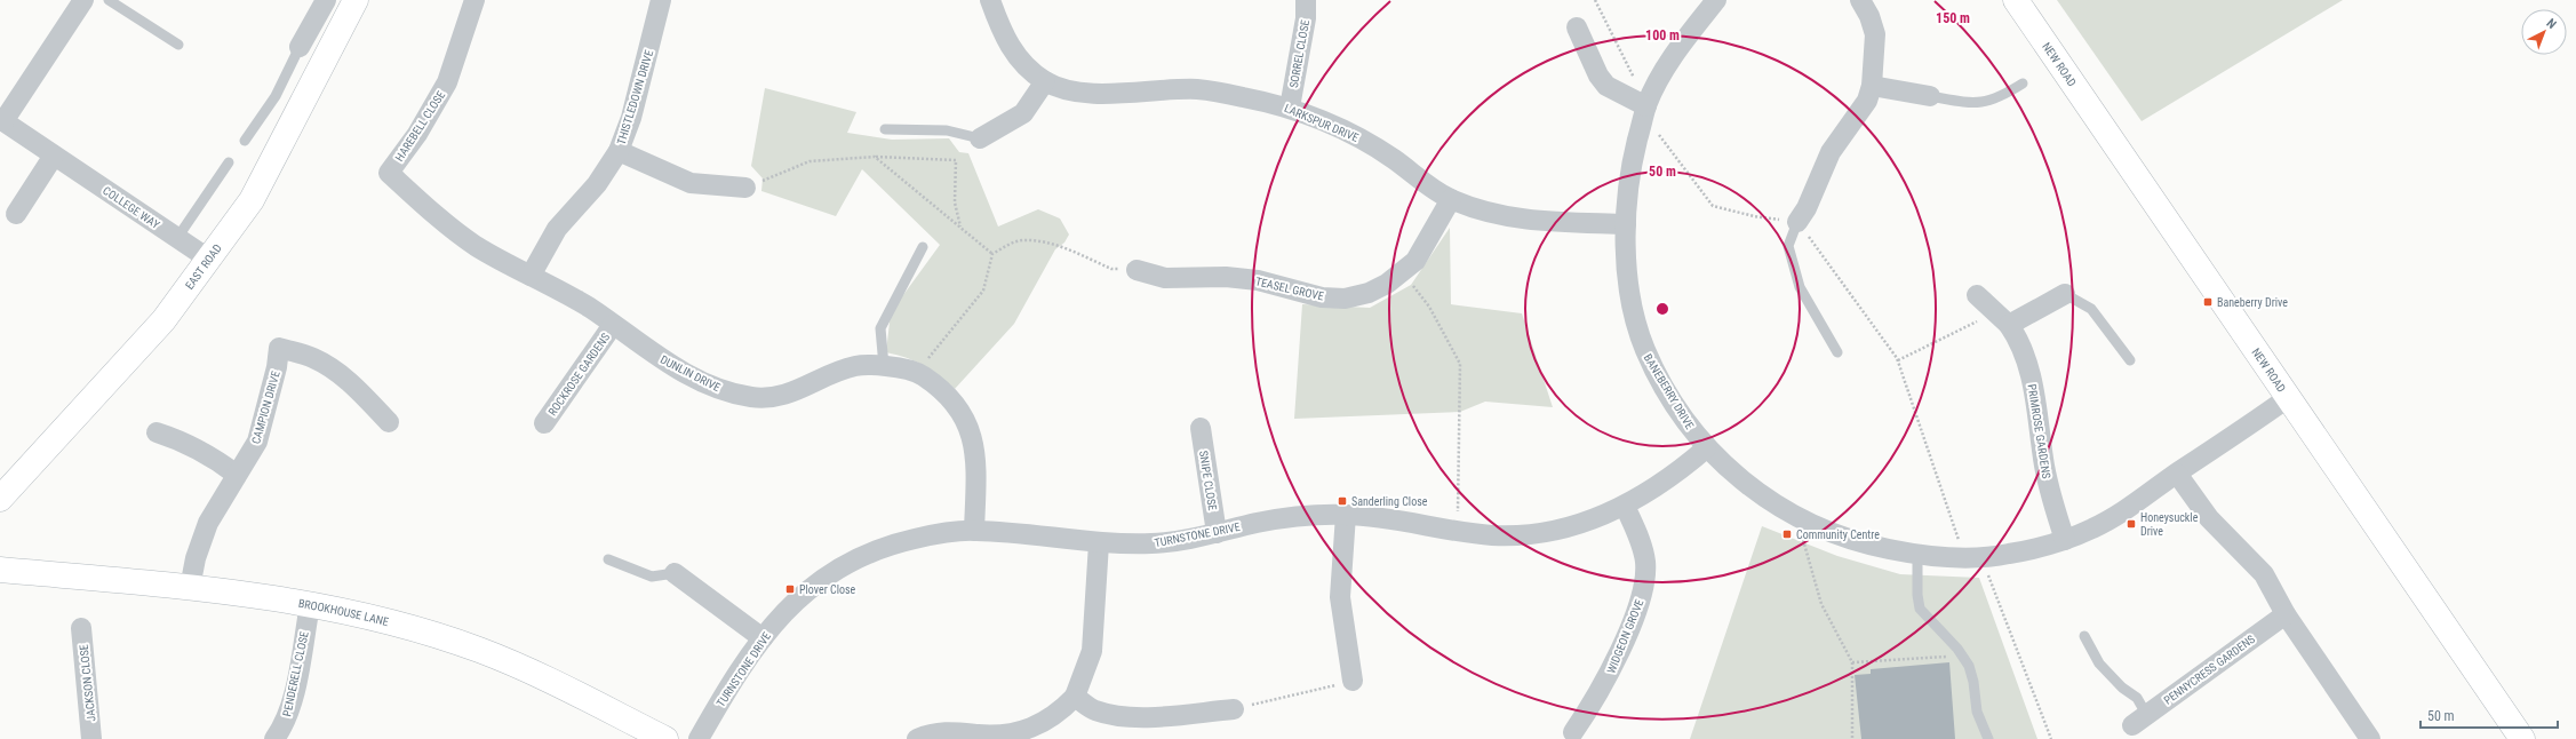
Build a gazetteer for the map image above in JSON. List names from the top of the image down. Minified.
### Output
{"streets":{"street":["SORREL CLOSE","NEW ROAD","THISTLEDOWN DRIVE","LARKSPUR DRIVE","HAREBELL CLOSE","COLLEGE WAY","EAST ROAD","TEASEL GROVE","DUNLIN DRIVE","ROCKROSE GARDENS","BANEBERRY DRIVE","CAMPION DRIVE","PRIMROSE GARDENS","SNIPE CLOSE","TURNSTONE DRIVE","BROOKHOUSE LANE","WIDGEON GROVE","PENNYCRESS GARDENS","PENDERELL CLOSE","JACKSON CLOSE"]},"crossings":[["SORREL CLOSE","LARKSPUR DRIVE"],["NEW ROAD","BANEBERRY DRIVE"],["THISTLEDOWN DRIVE","DUNLIN DRIVE"],["LARKSPUR DRIVE","TEASEL GROVE"],["LARKSPUR DRIVE","BANEBERRY DRIVE"],["HAREBELL CLOSE","DUNLIN DRIVE"],["COLLEGE WAY","EAST ROAD"],["DUNLIN DRIVE","ROCKROSE GARDENS"],["DUNLIN DRIVE","TURNSTONE DRIVE"],["BANEBERRY DRIVE","PRIMROSE GARDENS"],["BANEBERRY DRIVE","TURNSTONE DRIVE"],["CAMPION DRIVE","BROOKHOUSE LANE"],["SNIPE CLOSE","TURNSTONE DRIVE"],["TURNSTONE DRIVE","WIDGEON GROVE"],["BROOKHOUSE LANE","PENDERELL CLOSE"]],"places":{"transit":["Baneberry Drive","Sanderling Close","Honeysuckle Drive","Community Centre","Plover Close"]},"scale_bar":"50 m","north":"top right","rings":["150 m","100 m","50 m"]}
